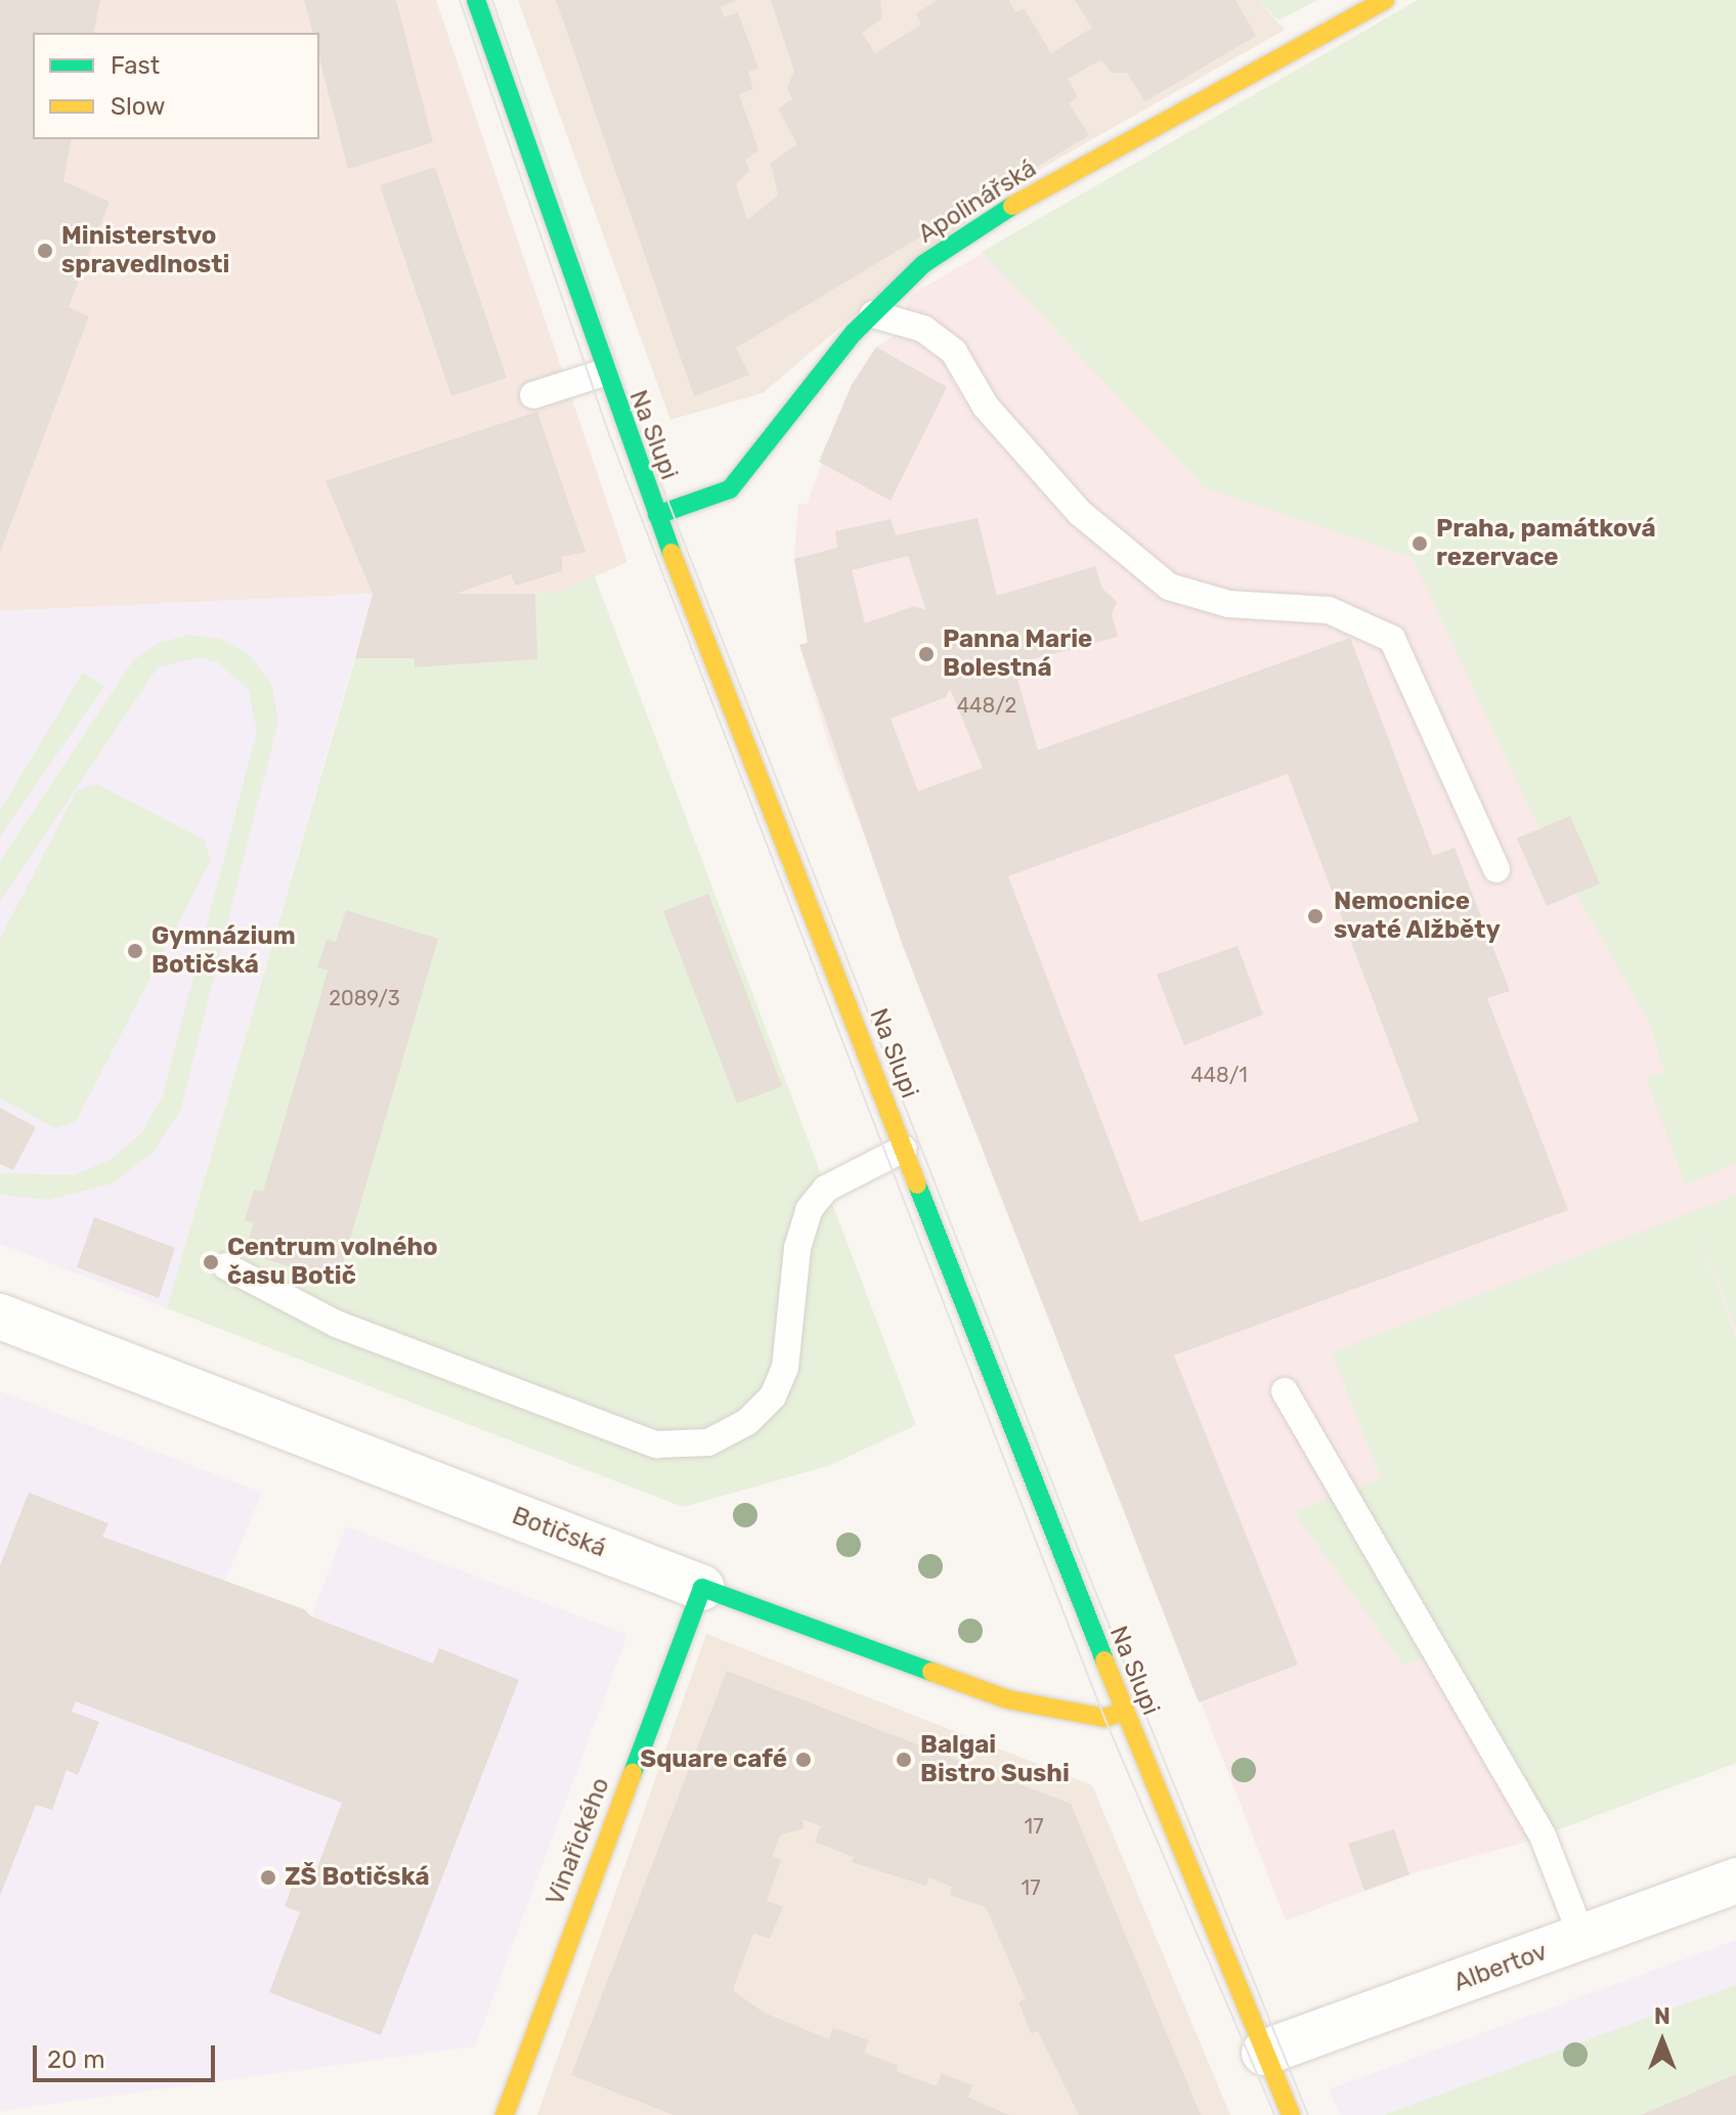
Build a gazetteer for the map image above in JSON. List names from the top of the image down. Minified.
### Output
{"streets":{"street":["Apolinářská","Na Slupi","Botičská","Vinařického","Albertov"]},"crossings":[["Apolinářská","Na Slupi"],["Na Slupi","Botičská"],["Na Slupi","Albertov"],["Botičská","Vinařického"]],"places":["Ministerstvo spravedlnosti","Praha, památková rezervace","Panna Marie Bolestná","Nemocnice svaté Alžběty","Gymnázium Botičská","Centrum volného času Botič","Square café","Balgai Bistro Sushi","ZŠ Botičská"],"house_numbers":["448/2","2089/3","448/1","17","17"],"legend":["Fast","Slow"],"scale_bar":"20 m","north":"top"}
